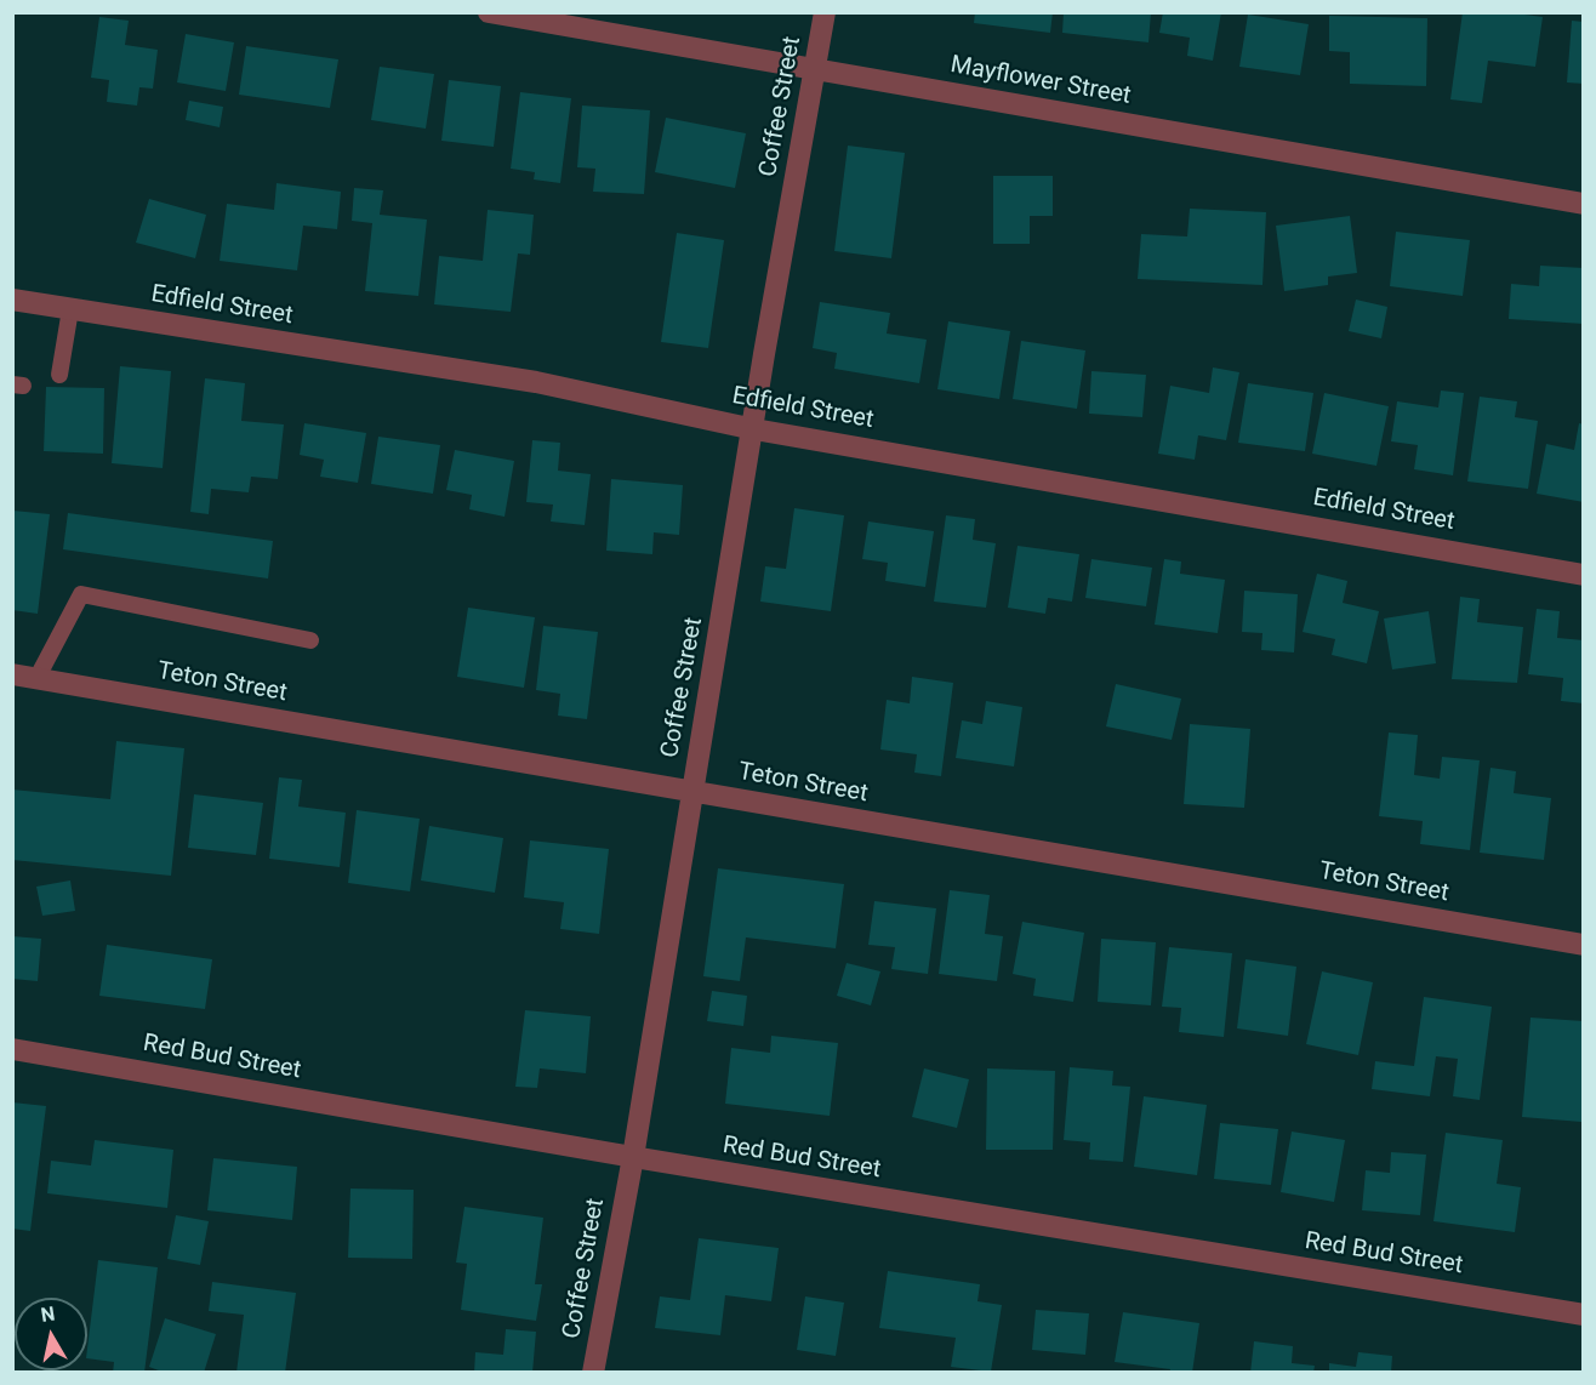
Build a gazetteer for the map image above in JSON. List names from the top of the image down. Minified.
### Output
{"streets":{"street":["Mayflower Street","Coffee Street","Edfield Street","Teton Street","Red Bud Street"]},"crossings":[["Mayflower Street","Coffee Street"],["Coffee Street","Edfield Street"],["Coffee Street","Teton Street"],["Coffee Street","Red Bud Street"]],"north":"top"}
